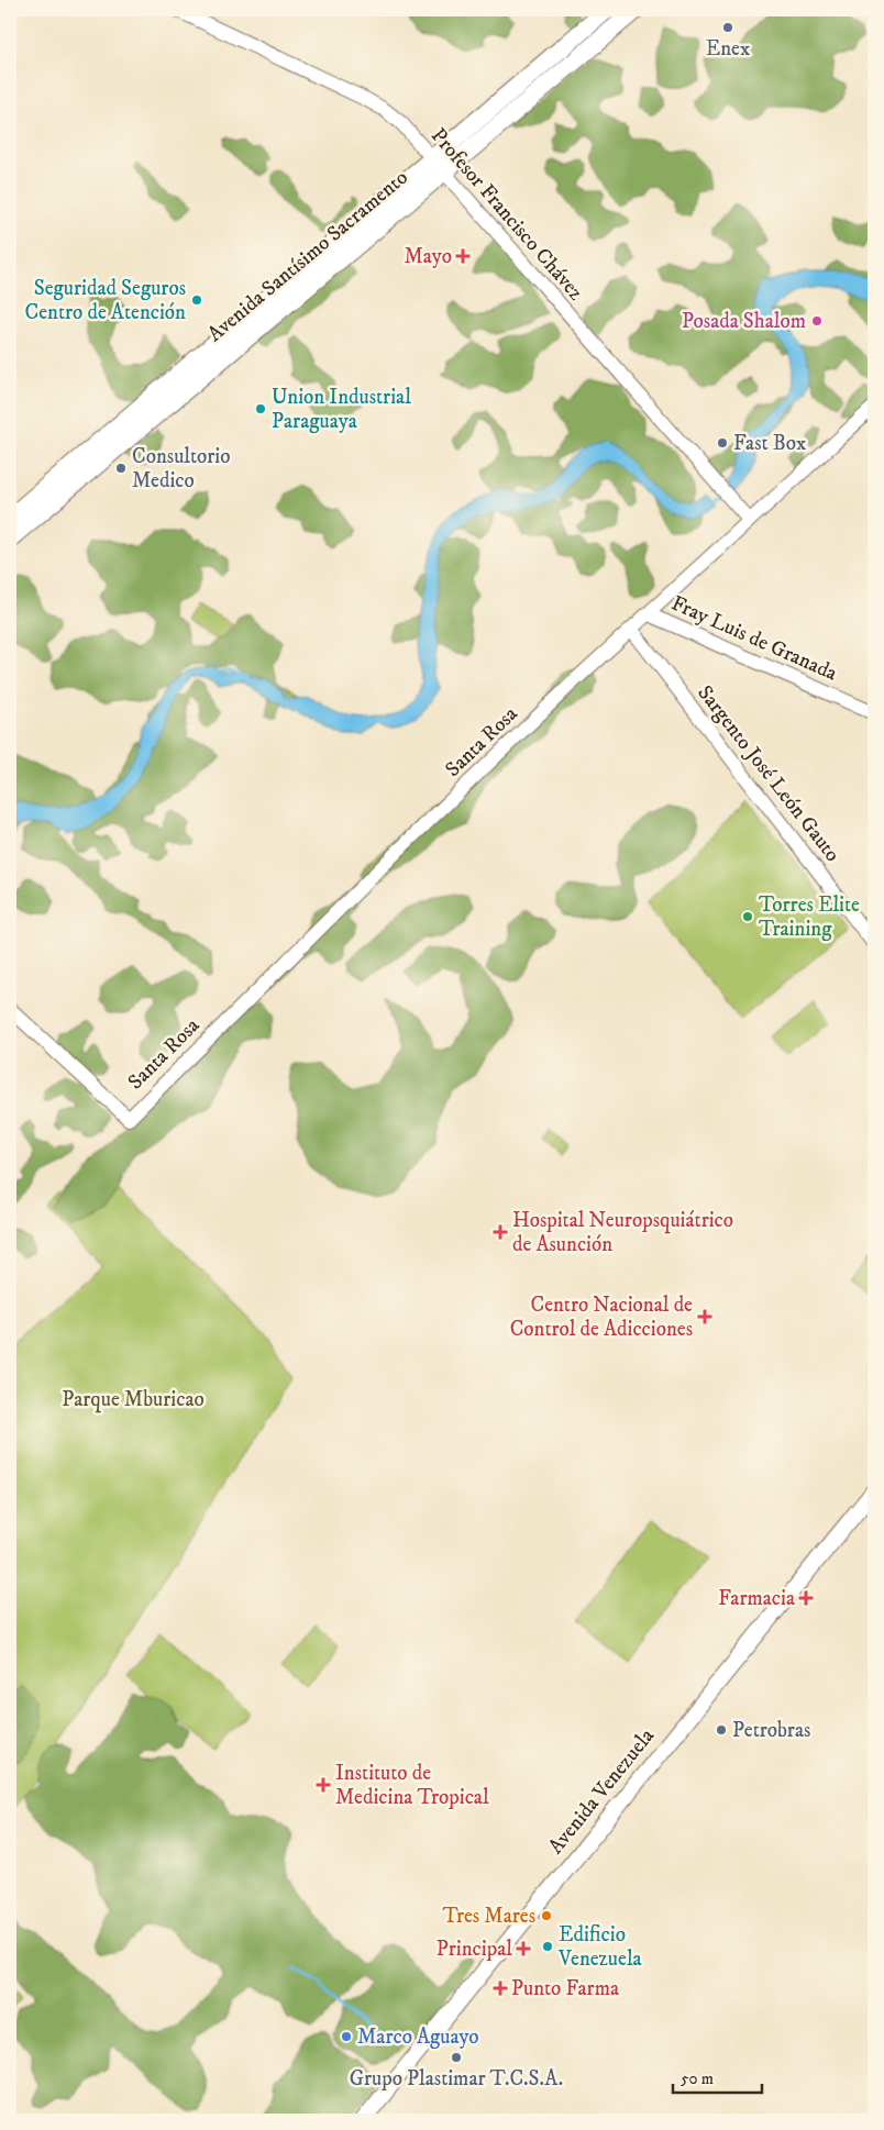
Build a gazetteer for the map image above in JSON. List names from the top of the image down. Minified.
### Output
{"streets":{"main road":["Avenida Santísimo Sacramento","Avenida Venezuela"],"street":["Profesor Francisco Chávez","Fray Luis de Granada","Santa Rosa","Sargento José León Gauto"]},"crossings":[["Profesor Francisco Chávez","Avenida Santísimo Sacramento"],["Profesor Francisco Chávez","Santa Rosa"],["Fray Luis de Granada","Santa Rosa"],["Santa Rosa","Sargento José León Gauto"]],"parks":["Parque Mburicao"],"places":{"other":["Enex","Seguridad Seguros Centro de Atención","Posada Shalom","Union Industrial Paraguaya","Fast Box","Consultorio Medico","Torres Elite Training","Petrobras","Tres Mares","Edificio Venezuela","Marco Aguayo","Grupo Plastimar T.C.S.A."],"health":["Mayo","Hospital Neuropsquiátrico de Asunción","Centro Nacional de Control de Adicciones","Farmacia","Instituto de Medicina Tropical","Principal","Punto Farma"]},"scale_bar":"50 m"}
